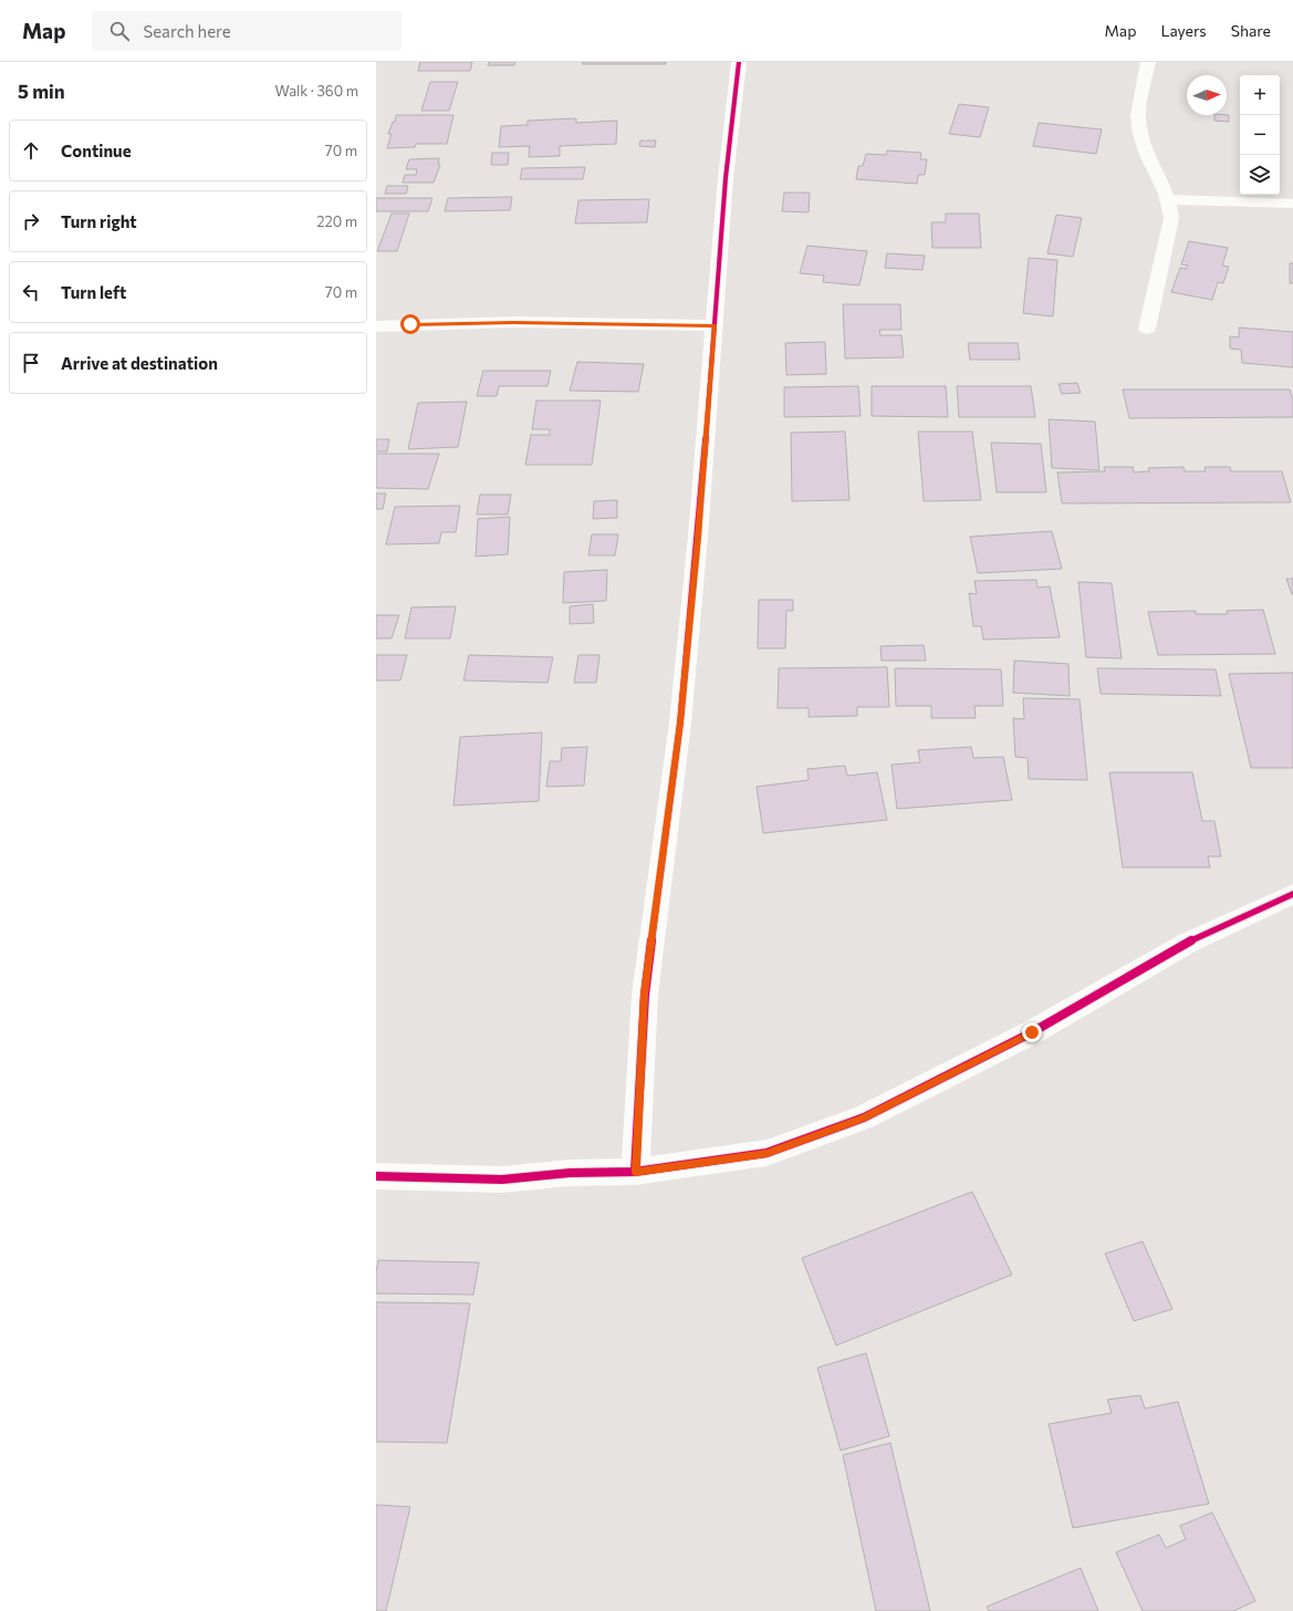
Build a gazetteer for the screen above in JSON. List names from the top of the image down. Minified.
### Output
{"north":"right","page":{"header":"Map","search":"Search here","nav":["Map","Layers","Share"],"heading":["5 min","Walk · 360 m"],"map_buttons":["+","−"],"list":[["Continue","70 m"],["Turn right","220 m"],["Turn left","70 m"],"Arrive at destination"]}}
